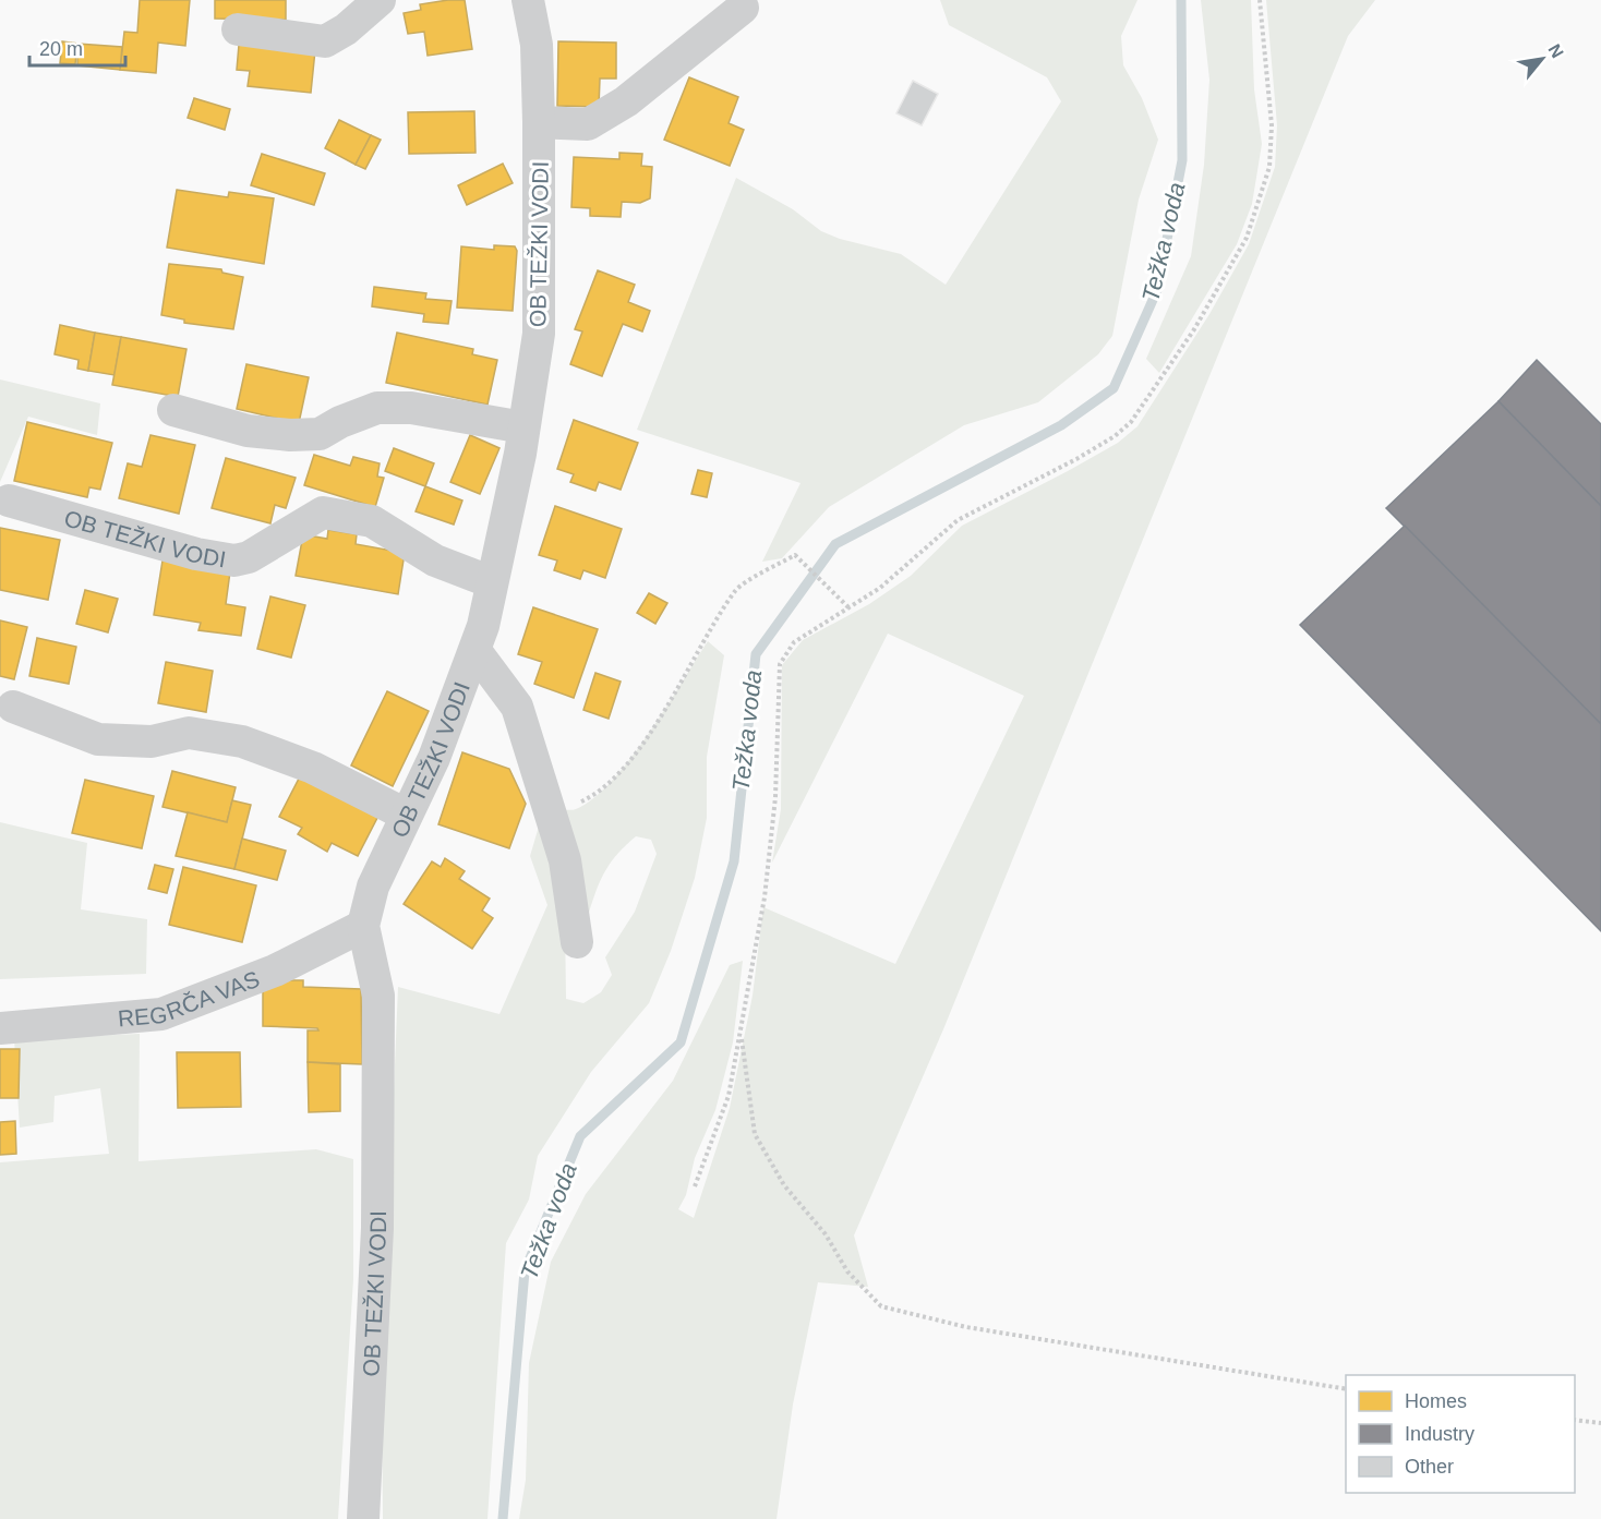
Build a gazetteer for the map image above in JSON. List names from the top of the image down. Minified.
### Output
{"streets":{"street":["OB TEŽKI VODI","REGRČA VAS"]},"crossings":[["OB TEŽKI VODI","REGRČA VAS"]],"water":["Težka voda"],"legend":["Homes","Industry","Other"],"scale_bar":"20 m","north":"top right"}
